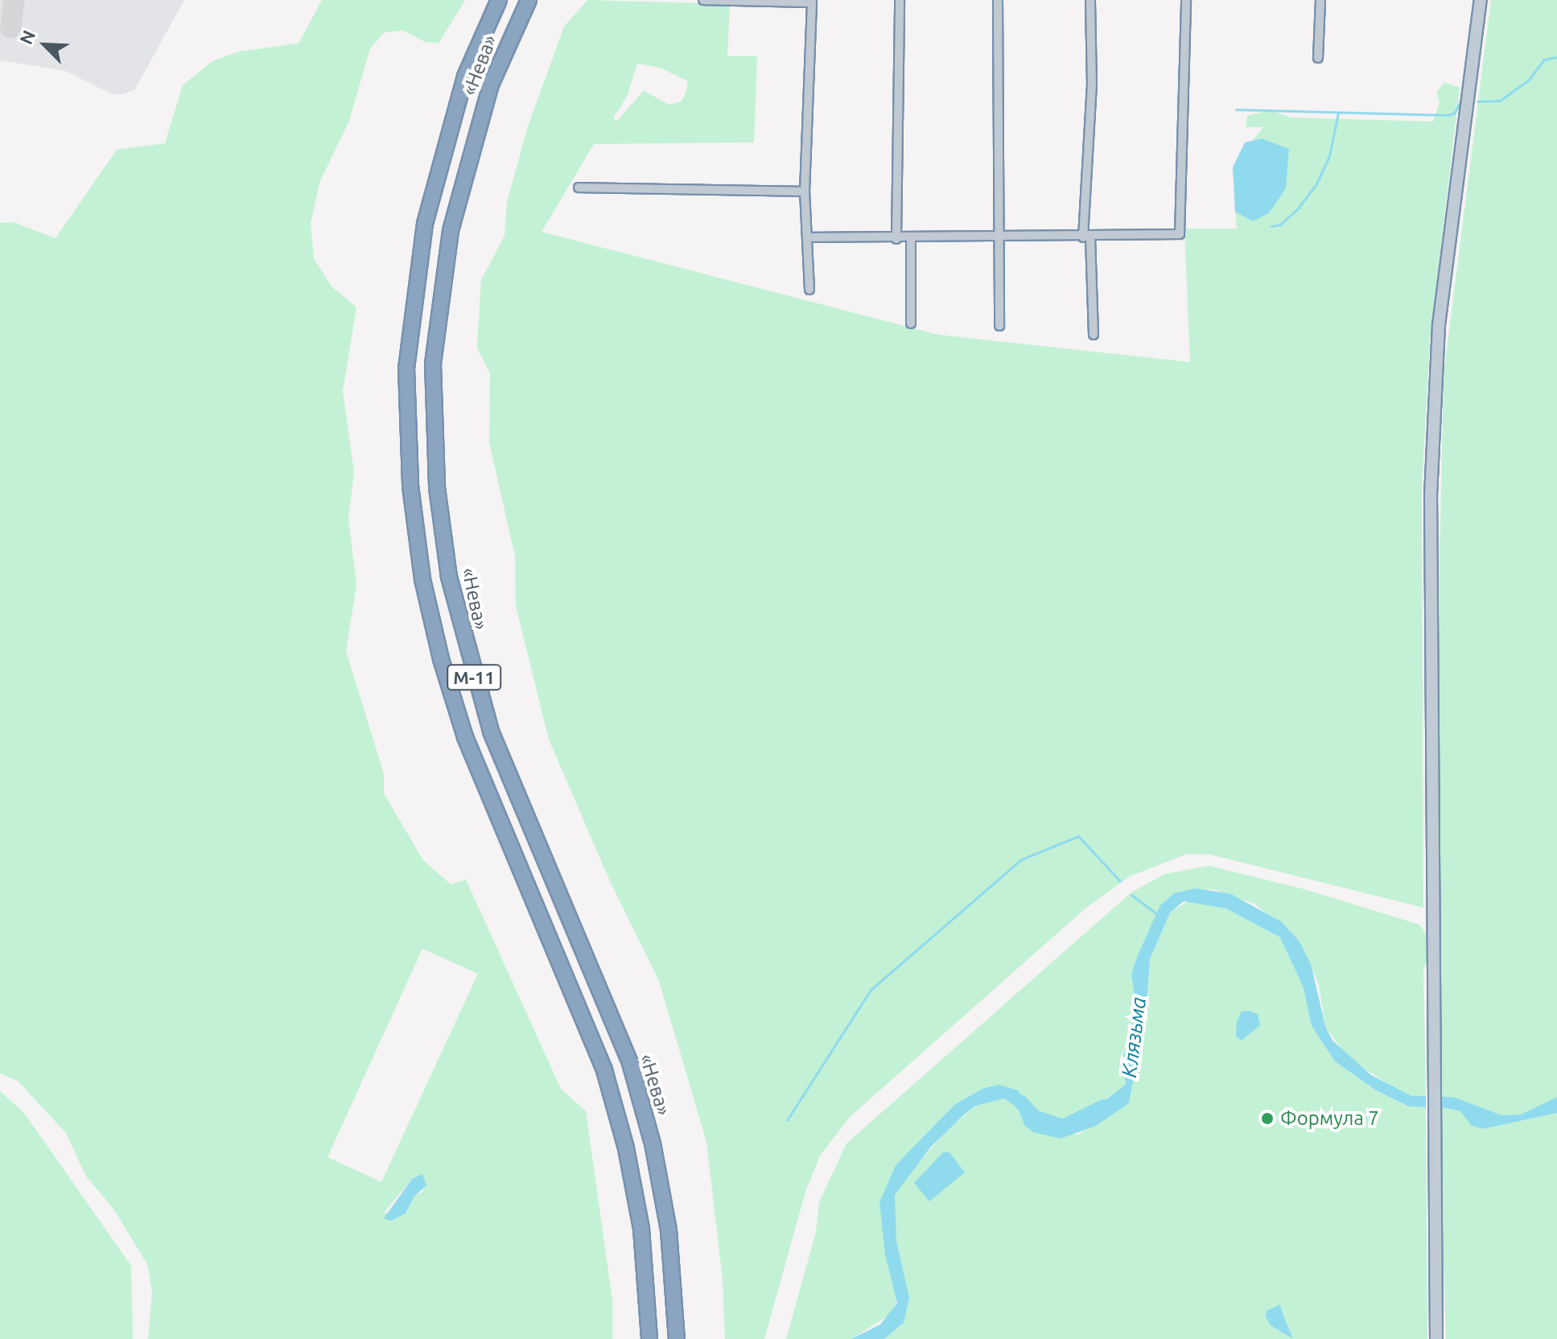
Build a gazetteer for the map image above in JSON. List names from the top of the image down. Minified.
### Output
{"streets":{"highway":["«Нева»","М-11"]},"water":["Клязьма"],"places":["Формула 7"],"north":"top left"}
